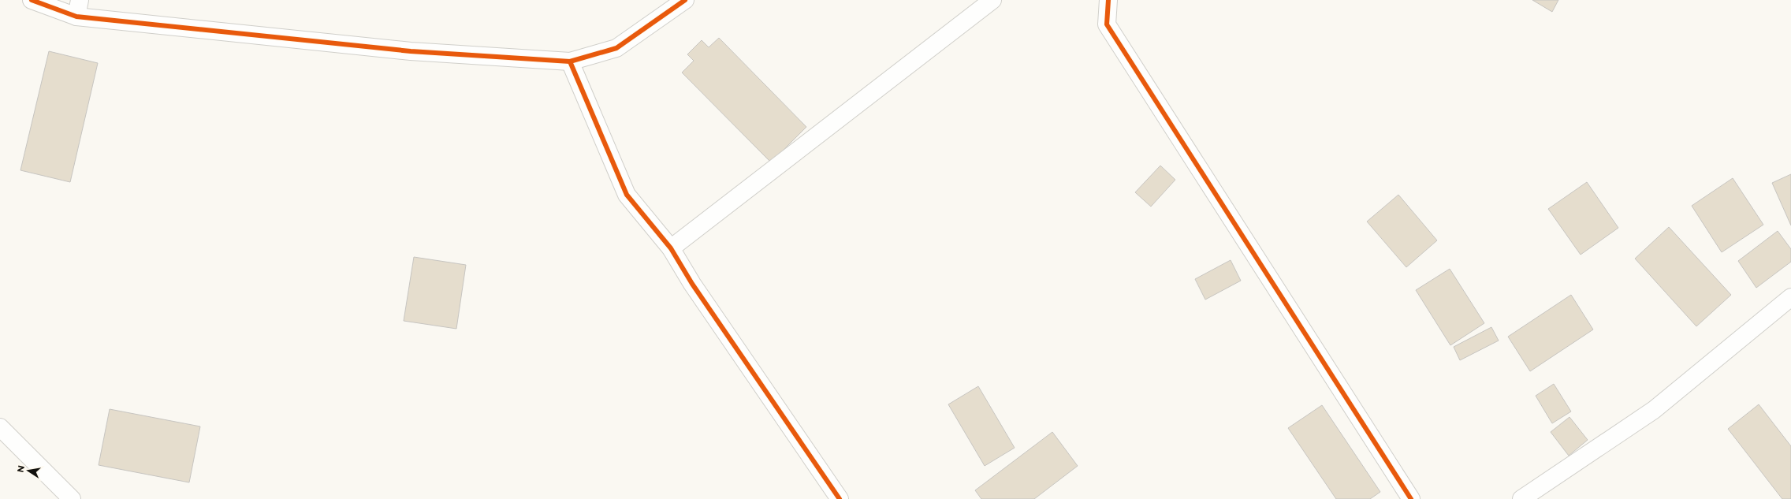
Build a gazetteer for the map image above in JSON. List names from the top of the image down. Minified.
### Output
{"north":"left"}
